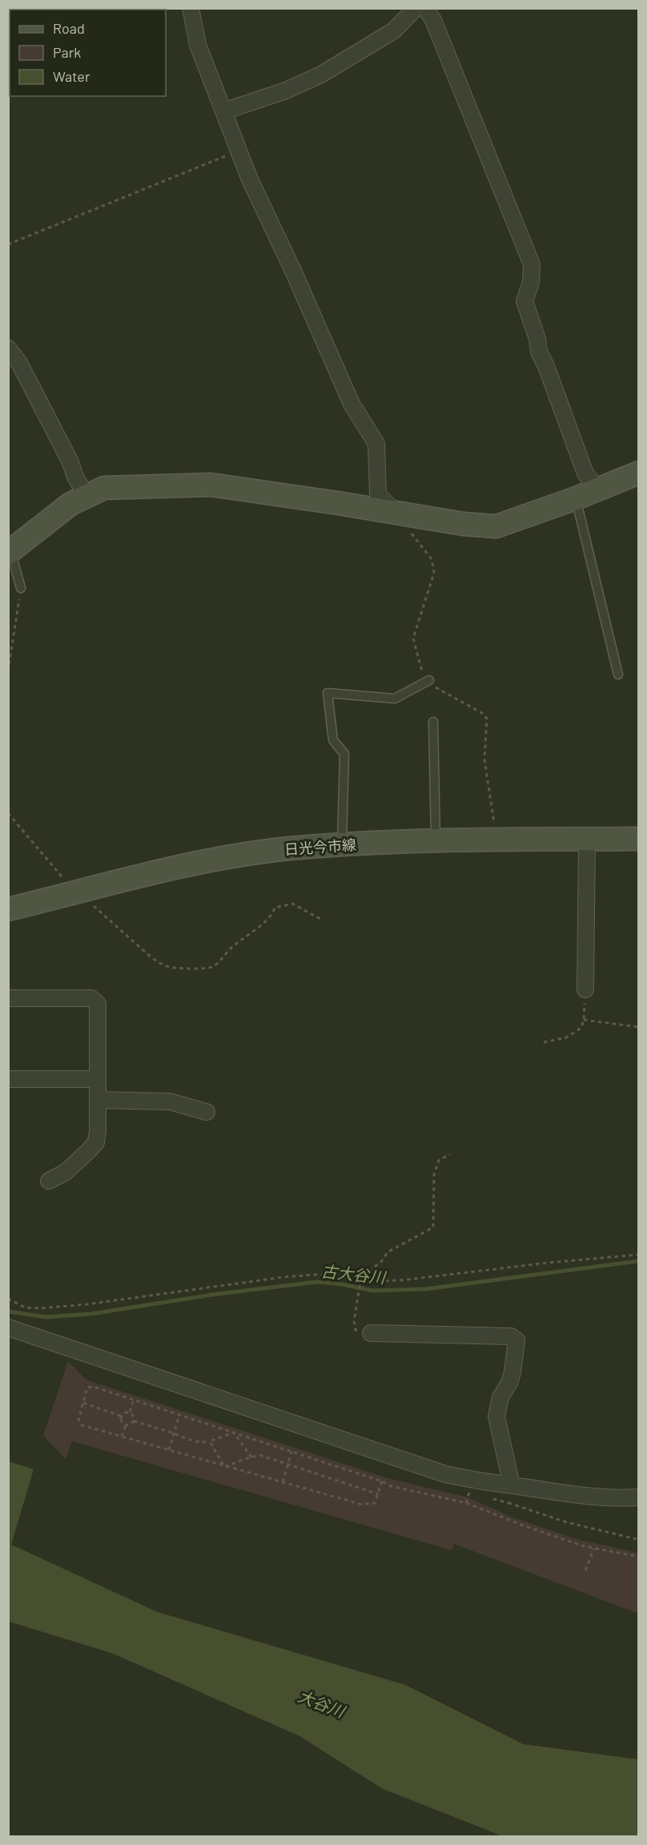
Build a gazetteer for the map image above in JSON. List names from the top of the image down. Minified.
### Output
{"streets":{"street":["日光今市線"]},"water":["古大谷川","大谷川"],"legend":["Road","Park","Water"]}
